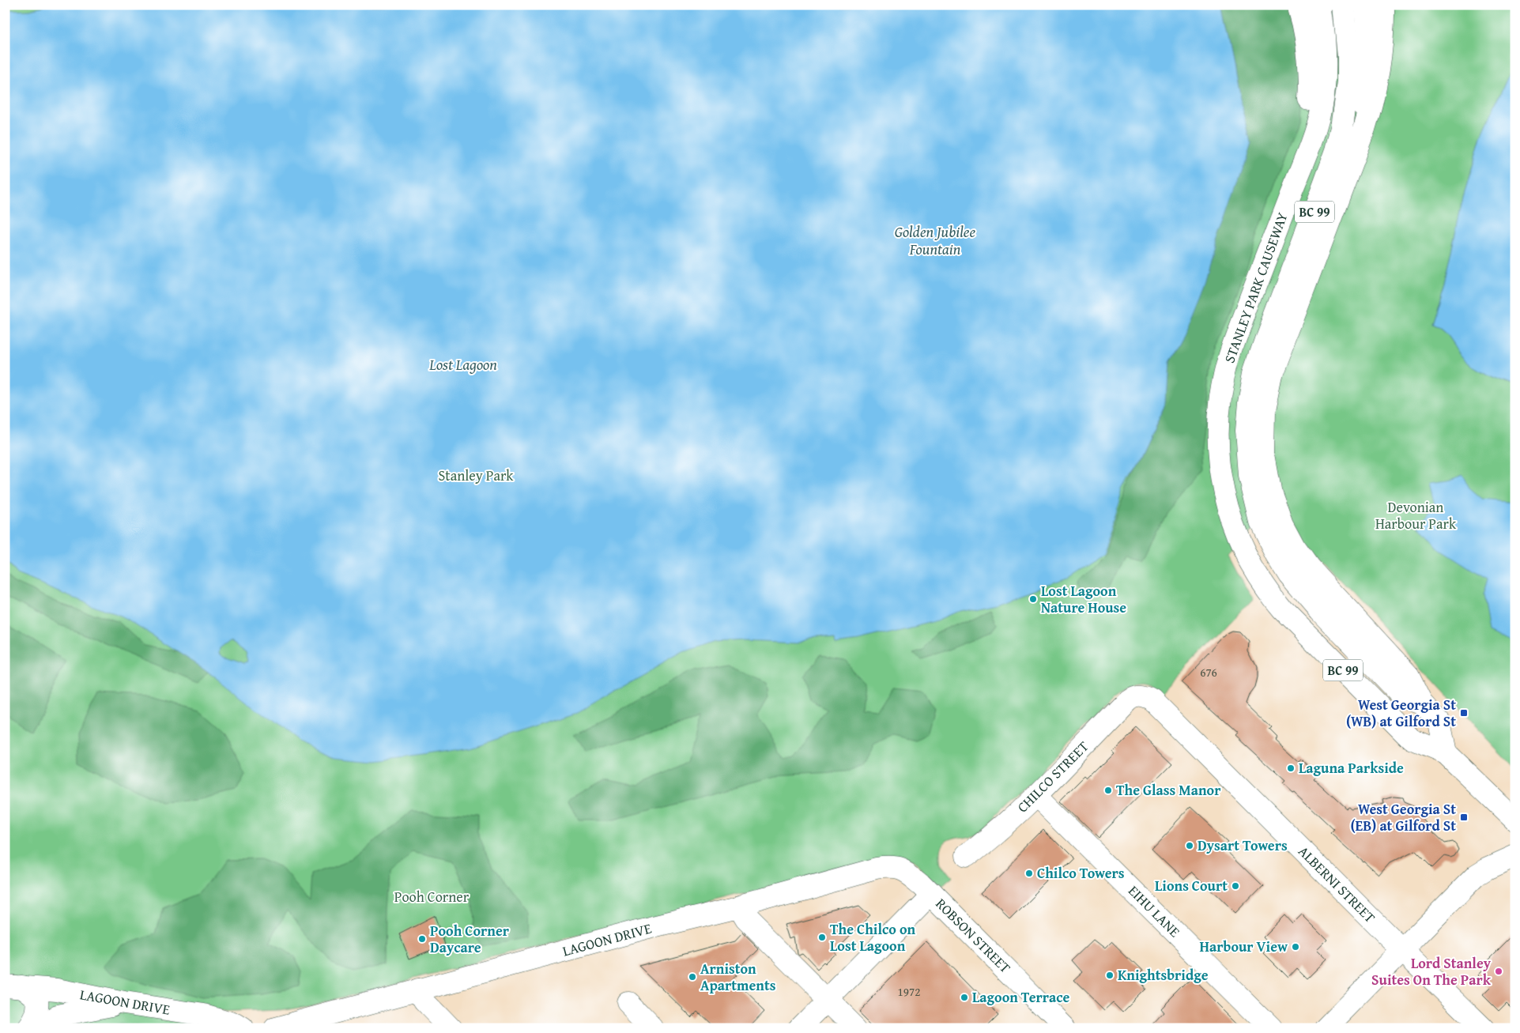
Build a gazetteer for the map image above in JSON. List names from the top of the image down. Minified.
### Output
{"streets":{"main road":["BC 99","STANLEY PARK CAUSEWAY","CHILCO STREET","ALBERNI STREET","EIHU LANE","ROBSON STREET","LAGOON DRIVE"]},"crossings":[["BC 99","STANLEY PARK CAUSEWAY"],["CHILCO STREET","ALBERNI STREET"],["CHILCO STREET","EIHU LANE"],["ROBSON STREET","LAGOON DRIVE"]],"water":["Golden Jubilee Fountain","Lost Lagoon"],"parks":["Stanley Park","Devonian Harbour Park","Pooh Corner"],"places":{"other":["Lost Lagoon Nature House","Laguna Parkside","The Glass Manor","Dysart Towers","Chilco Towers","Lions Court","The Chilco on Lost Lagoon","Pooh Corner Daycare","Harbour View","Lord Stanley Suites On The Park","Knightsbridge","Arniston Apartments","Lagoon Terrace"],"transit":["West Georgia St (WB) at Gilford St","West Georgia St (EB) at Gilford St"]},"house_numbers":["676","1972"]}
